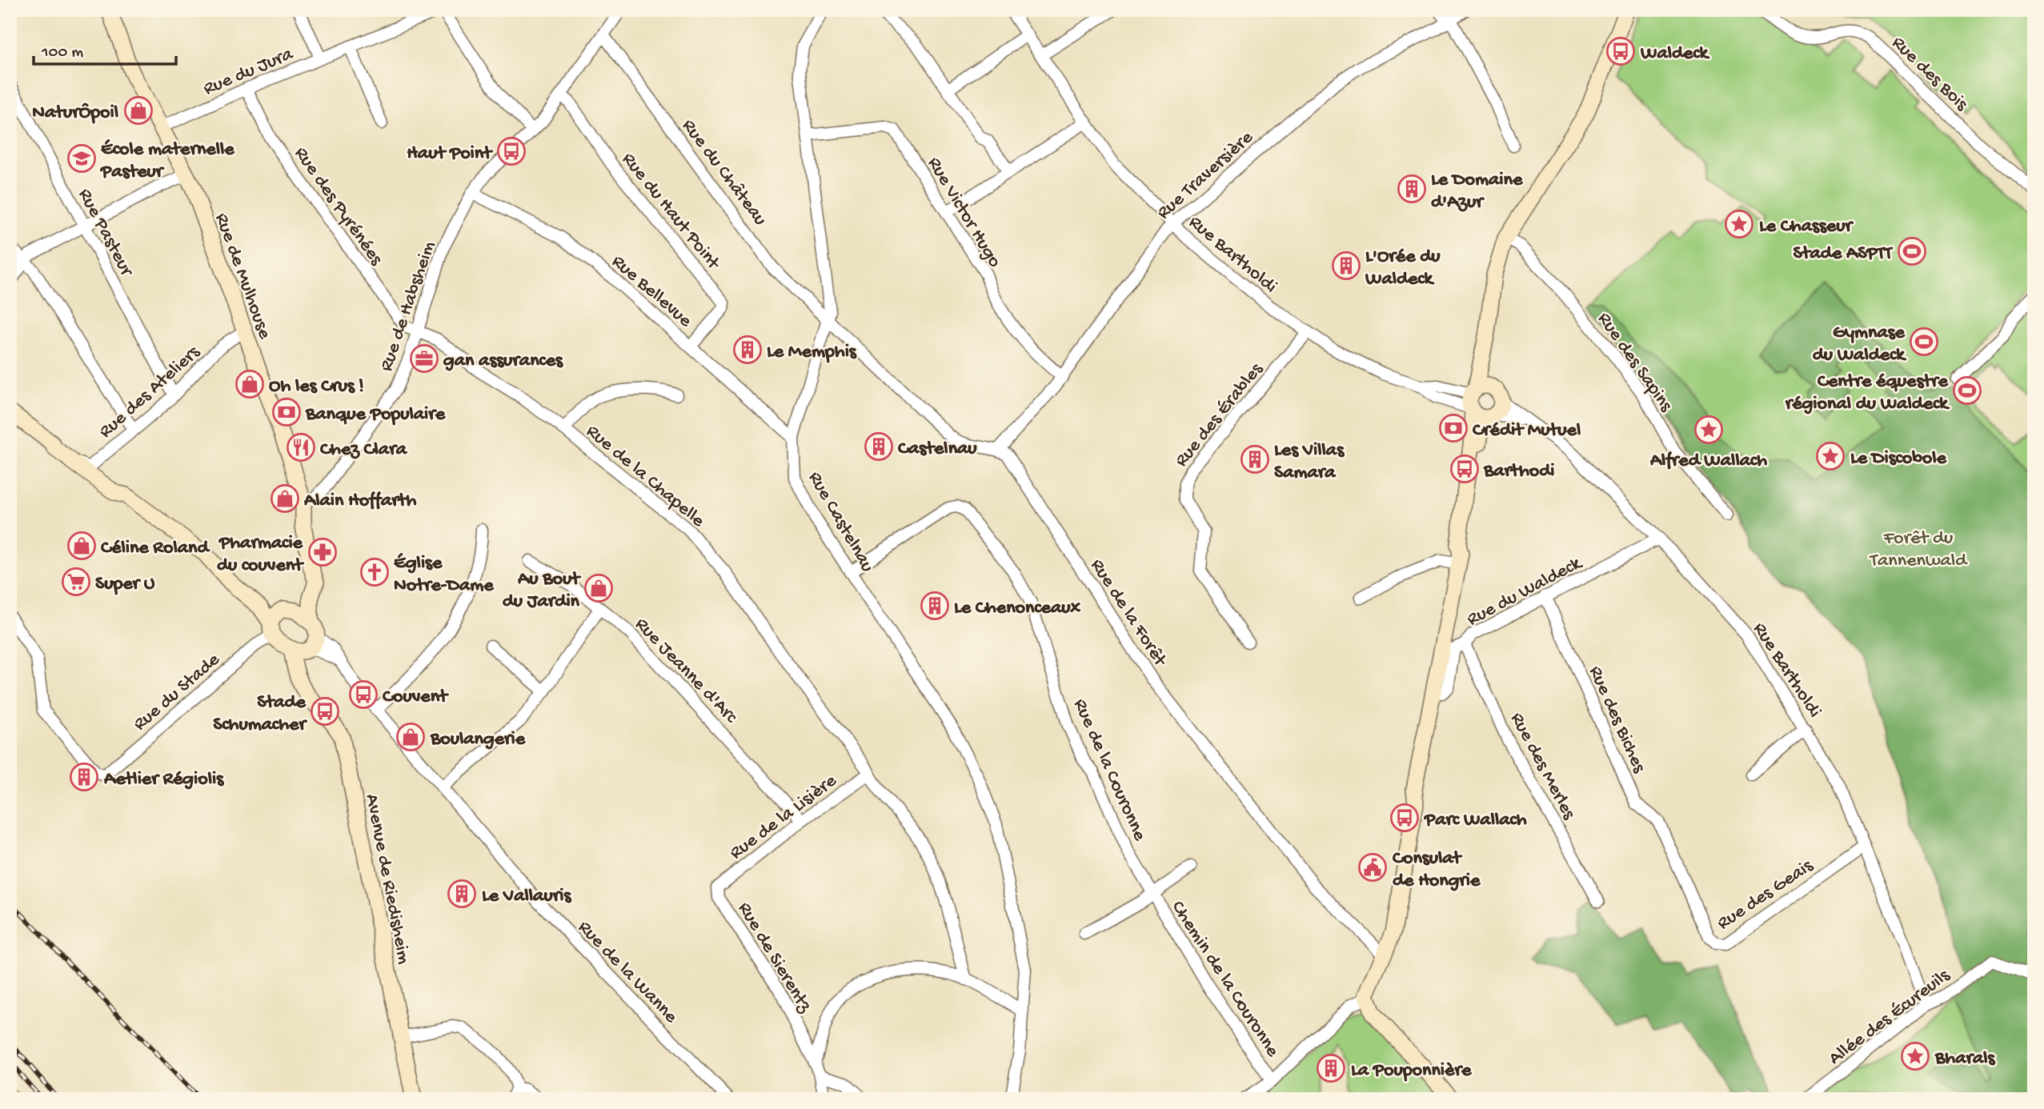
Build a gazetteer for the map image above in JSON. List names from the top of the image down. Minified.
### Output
{"streets":{"main road":["Rue de Mulhouse","Avenue de Riedisheim"],"street":["Rue du Jura","Rue des Bois","Rue du Château","Rue Traversière","Rue des Pyrénées","Rue du Haut Point","Rue Victor Hugo","Rue Pasteur","Rue Bartholdi","Rue Bellevue","Rue de Habsheim","Rue des Sapins","Rue des Ateliers","Rue des Érables","Rue de la Chapelle","Rue Castelnau","Rue du Waldeck","Rue de la Forêt","Rue Jeanne d'Arc","Rue du Stade","Rue des Biches","Rue des Merles","Rue de la Couronne","Rue de la Lisière","Rue des Geais","Rue de Sierentz","Rue de la Wanne","Chemin de la Couronne","Allée des Écureuils"]},"crossings":[["Rue du Jura","Rue des Pyrénées"],["Rue du Jura","Rue de Mulhouse"],["Rue du Château","Rue de Habsheim"],["Rue du Château","Rue Castelnau"],["Rue Traversière","Rue Victor Hugo"],["Rue Traversière","Rue Bartholdi"],["Rue Traversière","Rue de la Forêt"],["Rue des Pyrénées","Rue de Habsheim"],["Rue des Pyrénées","Rue de la Chapelle"],["Rue du Haut Point","Rue Bellevue"],["Rue du Haut Point","Rue de Habsheim"],["Rue Victor Hugo","Rue Castelnau"],["Rue Pasteur","Rue des Ateliers"],["Rue Bartholdi","Rue des Érables"],["Rue Bartholdi","Rue du Waldeck"],["Rue Bartholdi","Rue des Geais"],["Rue Bartholdi","Allée des Écureuils"],["Rue de Mulhouse","Rue de Habsheim"],["Rue de Mulhouse","Rue des Ateliers"],["Rue de Mulhouse","Rue du Stade"],["Rue de Mulhouse","Avenue de Riedisheim"],["Rue Bellevue","Rue de Habsheim"],["Rue Bellevue","Rue Castelnau"],["Rue de Habsheim","Rue de la Chapelle"],["Rue de la Chapelle","Rue de la Lisière"],["Rue Castelnau","Rue de la Couronne"],["Rue du Waldeck","Rue des Biches"],["Rue du Waldeck","Rue des Merles"],["Rue Jeanne d'Arc","Rue de la Lisière"],["Rue des Biches","Rue des Geais"],["Rue de la Couronne","Chemin de la Couronne"],["Rue de la Lisière","Rue de Sierentz"],["Avenue de Riedisheim","Rue de la Wanne"]],"parks":["Forêt du Tannenwald"],"places":{"bus stop":["Waldeck","Haut Point","Barthodi","Couvent","Stade Schumacher","Parc Wallach"],"shop":["NaturÔpoil","Oh les Crus !","Alain Hoffarth","Céline Roland","Au Bout du Jardin","Boulangerie"],"school or university":["École maternelle Pasteur"],"building":["Le Domaine d'Azur","L'Orée du Waldeck","Le Memphis","Castelnau","Les Villas Samara","Le Chenonceaux","Aetlier Régiolis","Le Vallauris","La Pouponnière"],"place":["Le Chasseur","Alfred Wallach","Le Discobole","Bharals"],"sports":["Stade ASPTT","Gymnase du Waldeck","Centre équestre régional du Waldeck"],"office":["gan assurances"],"bank":["Banque Populaire","Crédit Mutuel"],"restaurant":["Chez Clara"],"pharmacy":["Pharmacie du couvent"],"church":["Église Notre-Dame"],"supermarket":["Super U"],"public building":["Consulat de Hongrie"]},"scale_bar":"100 m"}
